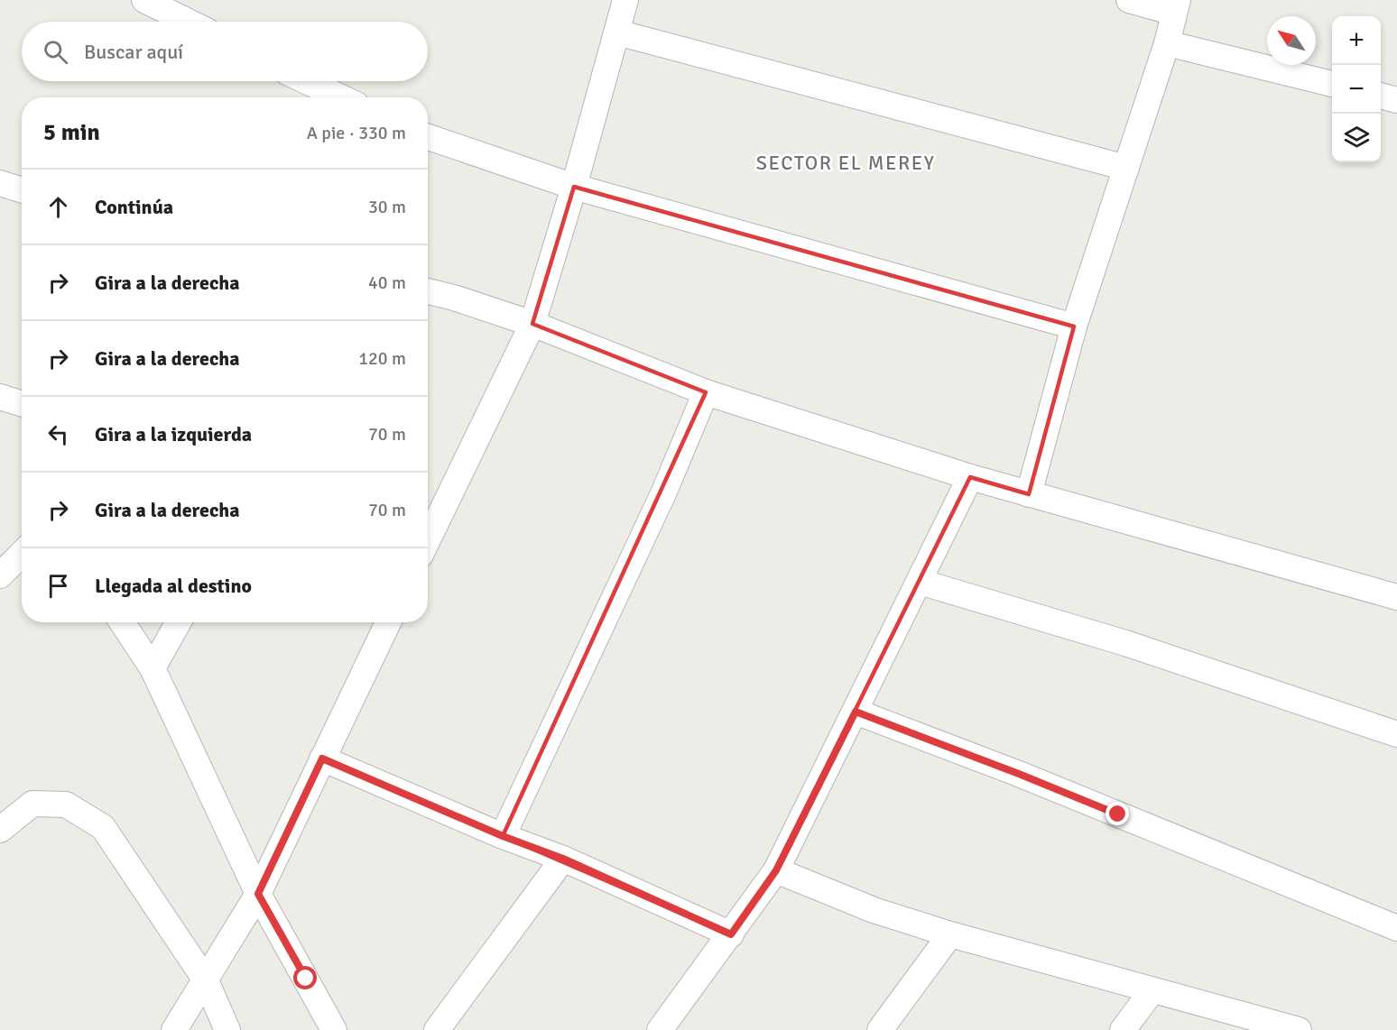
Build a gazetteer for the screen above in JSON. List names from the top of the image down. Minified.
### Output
{"districts":["SECTOR EL MEREY"],"north":"top left","page":{"map_buttons":["+","−"],"search":"Buscar aquí","heading":["5 min","A pie · 330 m"],"list":[["Continúa","30 m"],["Gira a la derecha","40 m"],["Gira a la derecha","120 m"],["Gira a la izquierda","70 m"],["Gira a la derecha","70 m"],"Llegada al destino"]}}
